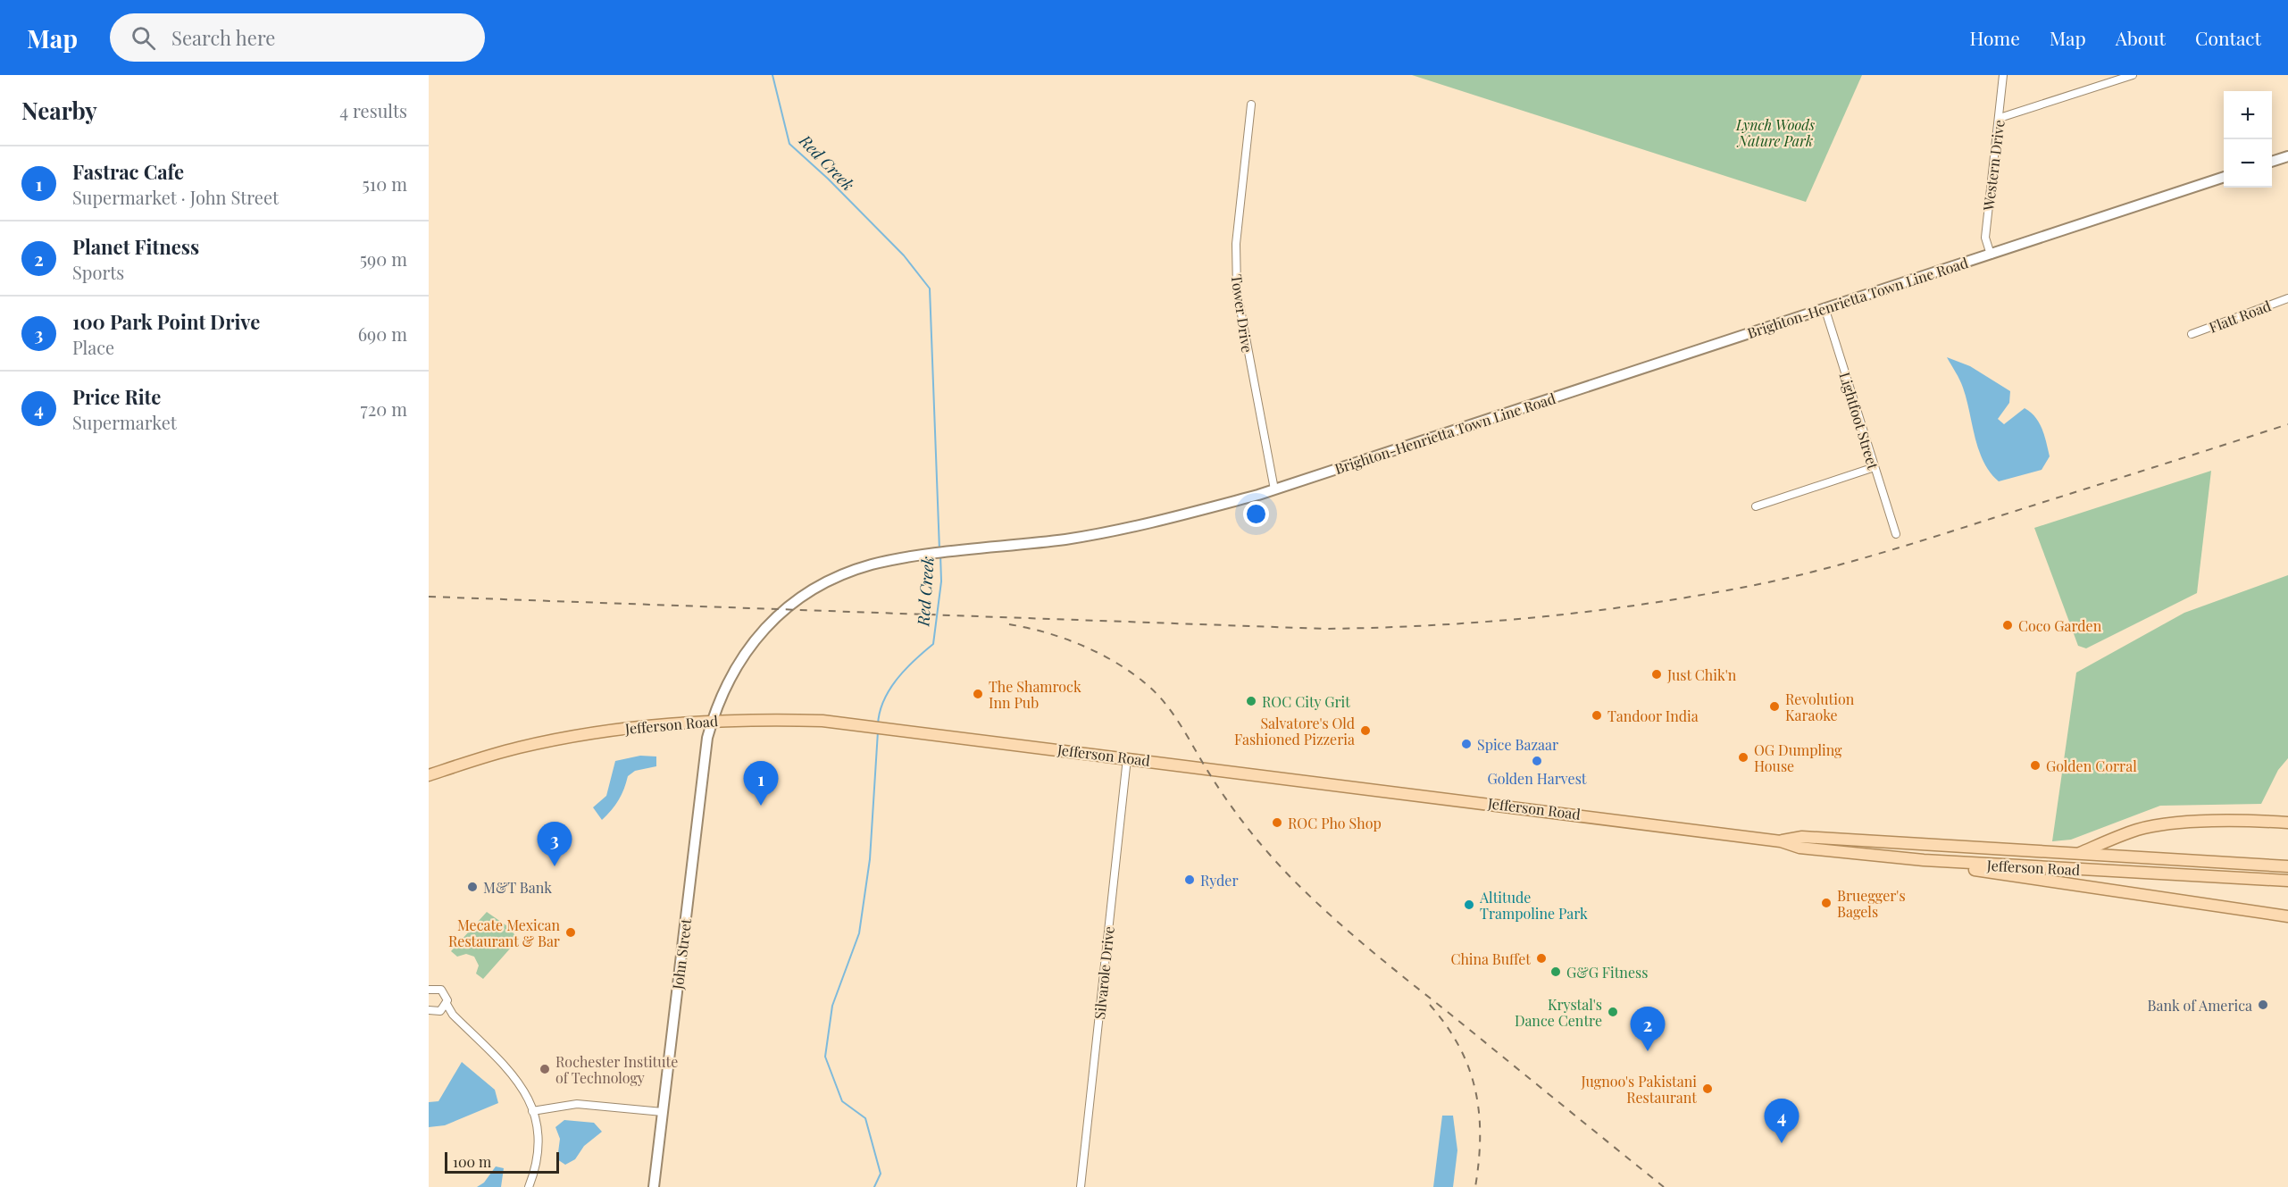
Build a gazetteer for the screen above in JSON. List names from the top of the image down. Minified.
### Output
{"streets":{"main road":["Jefferson Road"],"street":["Western Drive","Brighton-Henrietta Town Line Road","Tower Drive","Flatt Road","Lightfoot Street","John Street","Silvarole Drive"]},"crossings":[["Western Drive","Brighton-Henrietta Town Line Road"],["Brighton-Henrietta Town Line Road","Tower Drive"],["Brighton-Henrietta Town Line Road","Lightfoot Street"],["Brighton-Henrietta Town Line Road","Jefferson Road"],["Brighton-Henrietta Town Line Road","John Street"],["Jefferson Road","John Street"],["Jefferson Road","Silvarole Drive"]],"water":["Red Creek"],"parks":["Lynch Woods Nature Park"],"places":["Coco Garden","Just Chik'n","The Shamrock Inn Pub","ROC City Grit","Revolution Karaoke","Tandoor India","Salvatore's Old Fashioned Pizzeria","Spice Bazaar","OG Dumpling House","Golden Harvest","Golden Corral","ROC Pho Shop","Ryder","M&T Bank","Bruegger's Bagels","Altitude Trampoline Park","Mecate Mexican Restaurant & Bar","China Buffet","G&G Fitness","Bank of America","Krystal's Dance Centre","Rochester Institute of Technology","Jugnoo's Pakistani Restaurant"],"scale_bar":"100 m","page":{"header":"Map","search":"Search here","nav":["Home","Map","About","Contact"],"heading":["Nearby","4 results"],"map_buttons":["+","−"],"list":[{"mark":"1","name":"Fastrac Cafe","note":"Supermarket · John Street","value":"510 m"},{"mark":"2","name":"Planet Fitness","note":"Sports","value":"590 m"},{"mark":"3","name":"100 Park Point Drive","note":"Place","value":"690 m"},{"mark":"4","name":"Price Rite","note":"Supermarket","value":"720 m"}],"pins":["1","3","2","4"],"scale":"100 m"}}
